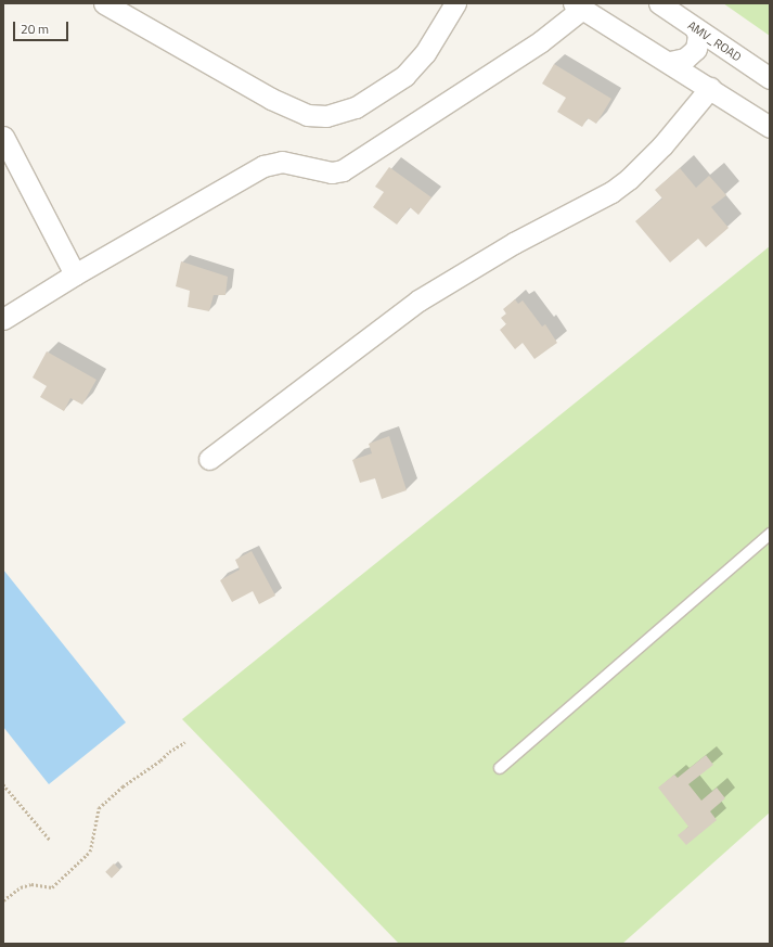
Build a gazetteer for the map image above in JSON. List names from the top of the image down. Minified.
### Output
{"streets":{"street":["AMV_ROAD"]},"scale_bar":"20 m"}
